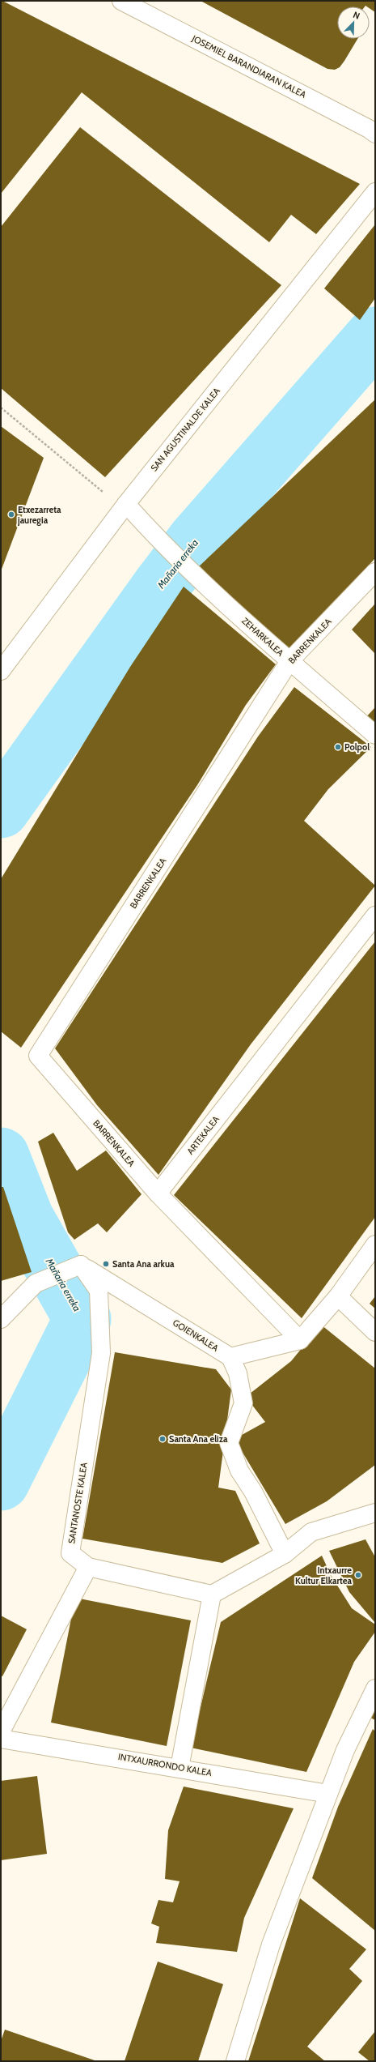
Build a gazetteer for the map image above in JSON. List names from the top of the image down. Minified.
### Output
{"streets":{"street":["JOSEMIEL BARANDIARAN KALEA","SAN AGUSTINALDE KALEA","ZEHARKALEA","BARRENKALEA","ARTEKALEA","GOIENKALEA","SANTANOSTE KALEA","INTXAURRONDO KALEA"]},"crossings":[["SAN AGUSTINALDE KALEA","ZEHARKALEA"],["ZEHARKALEA","BARRENKALEA"],["BARRENKALEA","ARTEKALEA"],["GOIENKALEA","SANTANOSTE KALEA"]],"water":["Mañaria erreka"],"places":["Etxezarreta jauregia","Polpol","Santa Ana arkua","Santa Ana eliza","Intxaurre Kultur Elkartea"],"north":"top right"}
